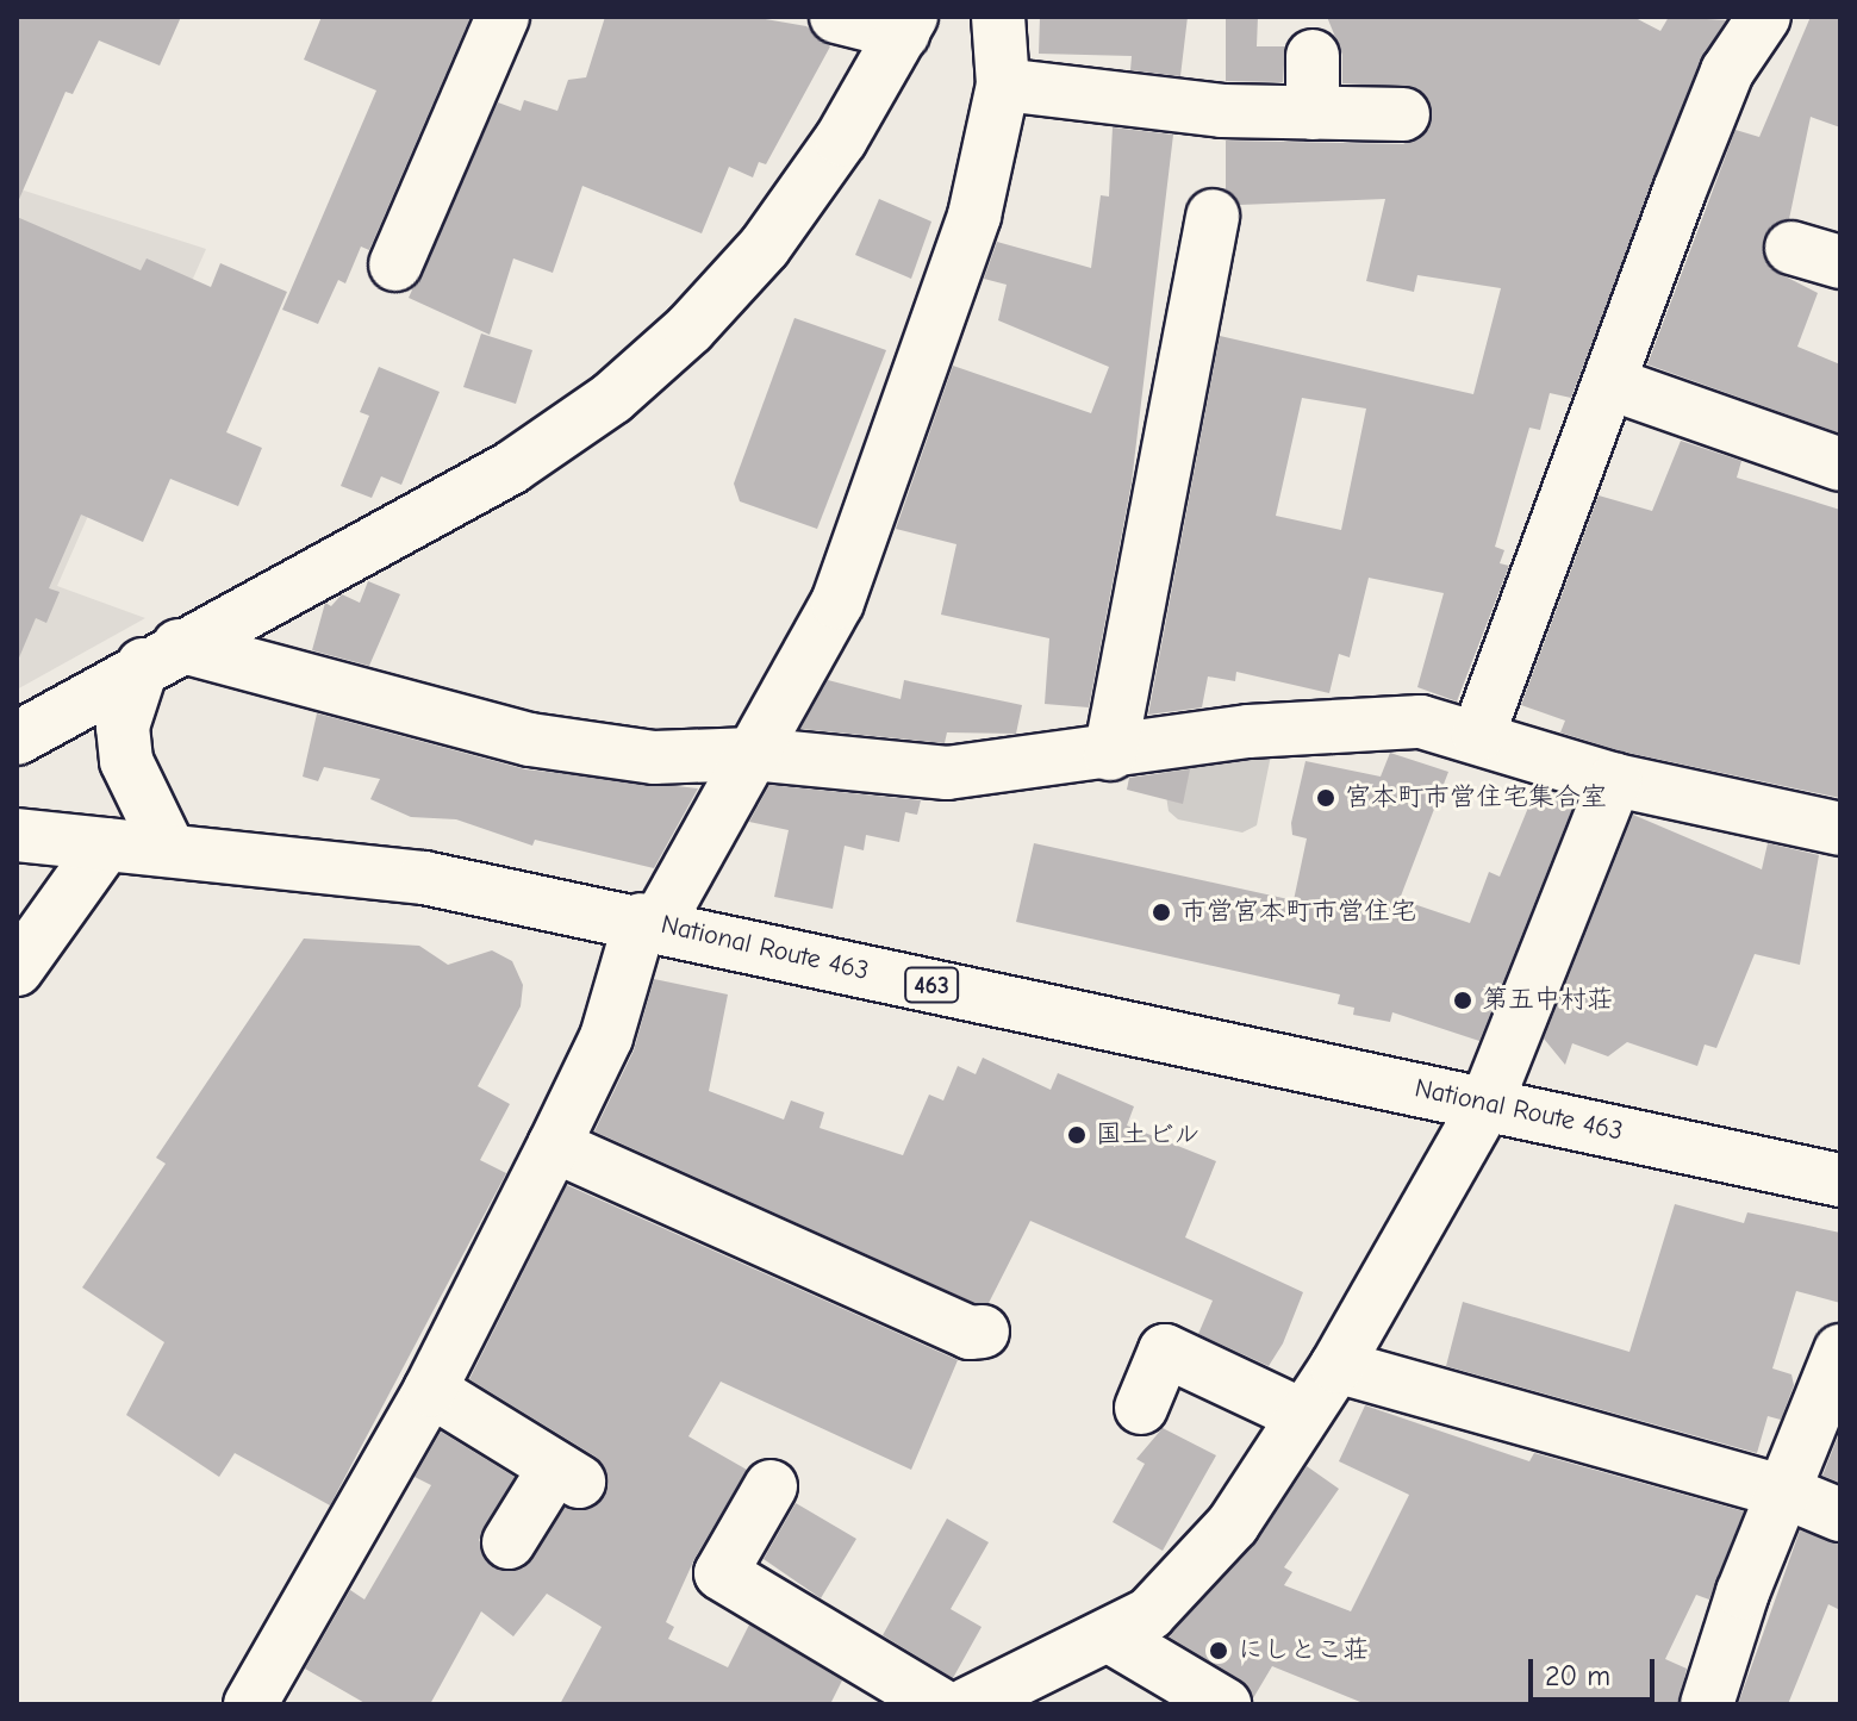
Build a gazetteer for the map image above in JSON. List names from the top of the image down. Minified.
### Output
{"streets":{"main road":["National Route 463","463"]},"places":["宮本町市営住宅集合室","市営宮本町市営住宅","第五中村荘","国土ビル","にしとこ荘"],"scale_bar":"20 m"}
